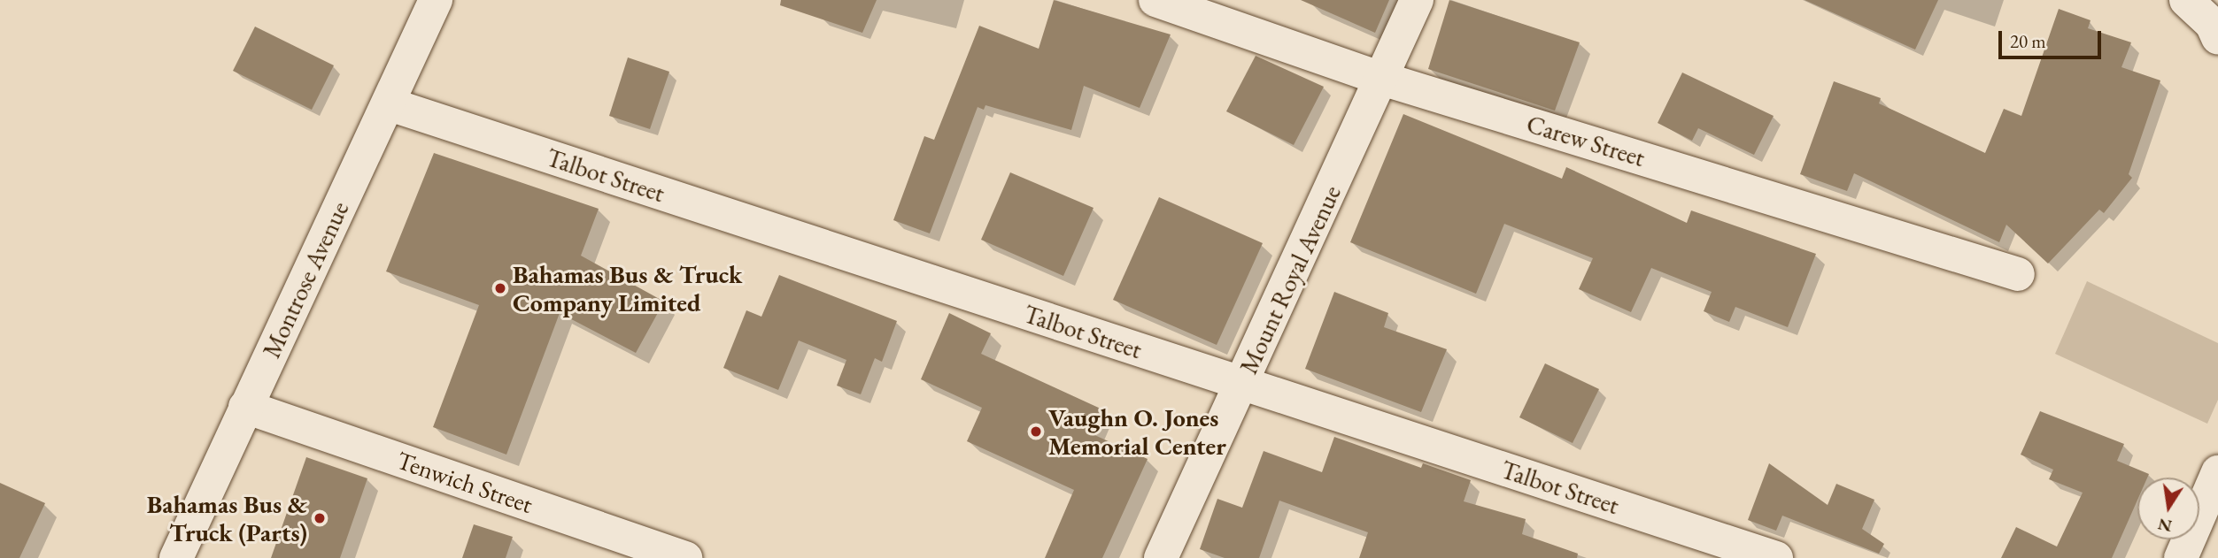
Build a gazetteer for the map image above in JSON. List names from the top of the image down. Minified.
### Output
{"streets":{"street":["Carew Street","Talbot Street","Montrose Avenue","Mount Royal Avenue","Tenwich Street"]},"crossings":[["Carew Street","Mount Royal Avenue"],["Talbot Street","Montrose Avenue"],["Talbot Street","Mount Royal Avenue"],["Montrose Avenue","Tenwich Street"]],"places":["Bahamas Bus & Truck Company Limited","Vaughn O. Jones Memorial Center","Bahamas Bus & Truck (Parts)"],"scale_bar":"20 m","north":"bottom"}
